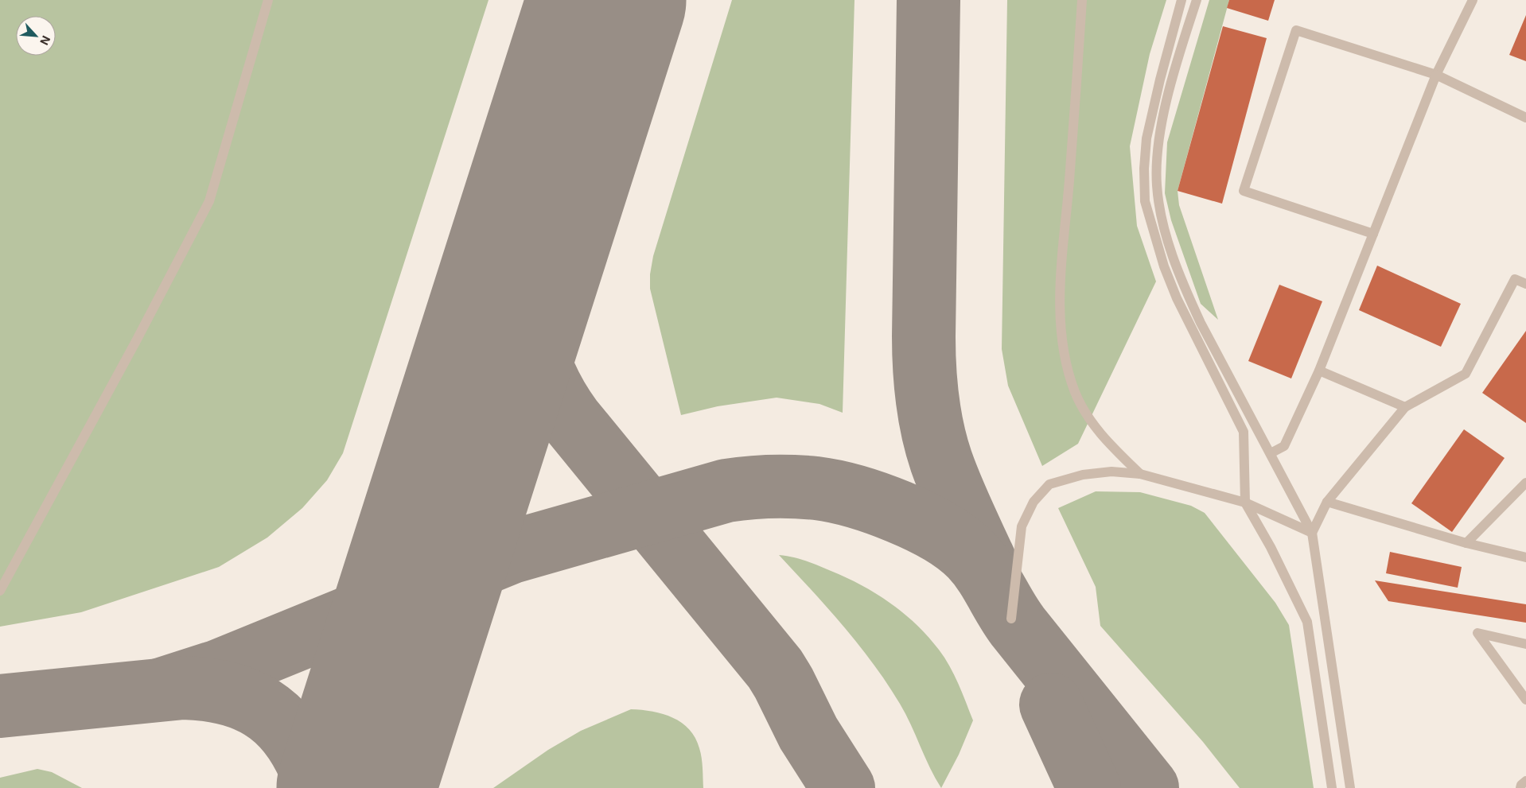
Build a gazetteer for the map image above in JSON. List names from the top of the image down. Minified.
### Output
{"north":"bottom right"}
